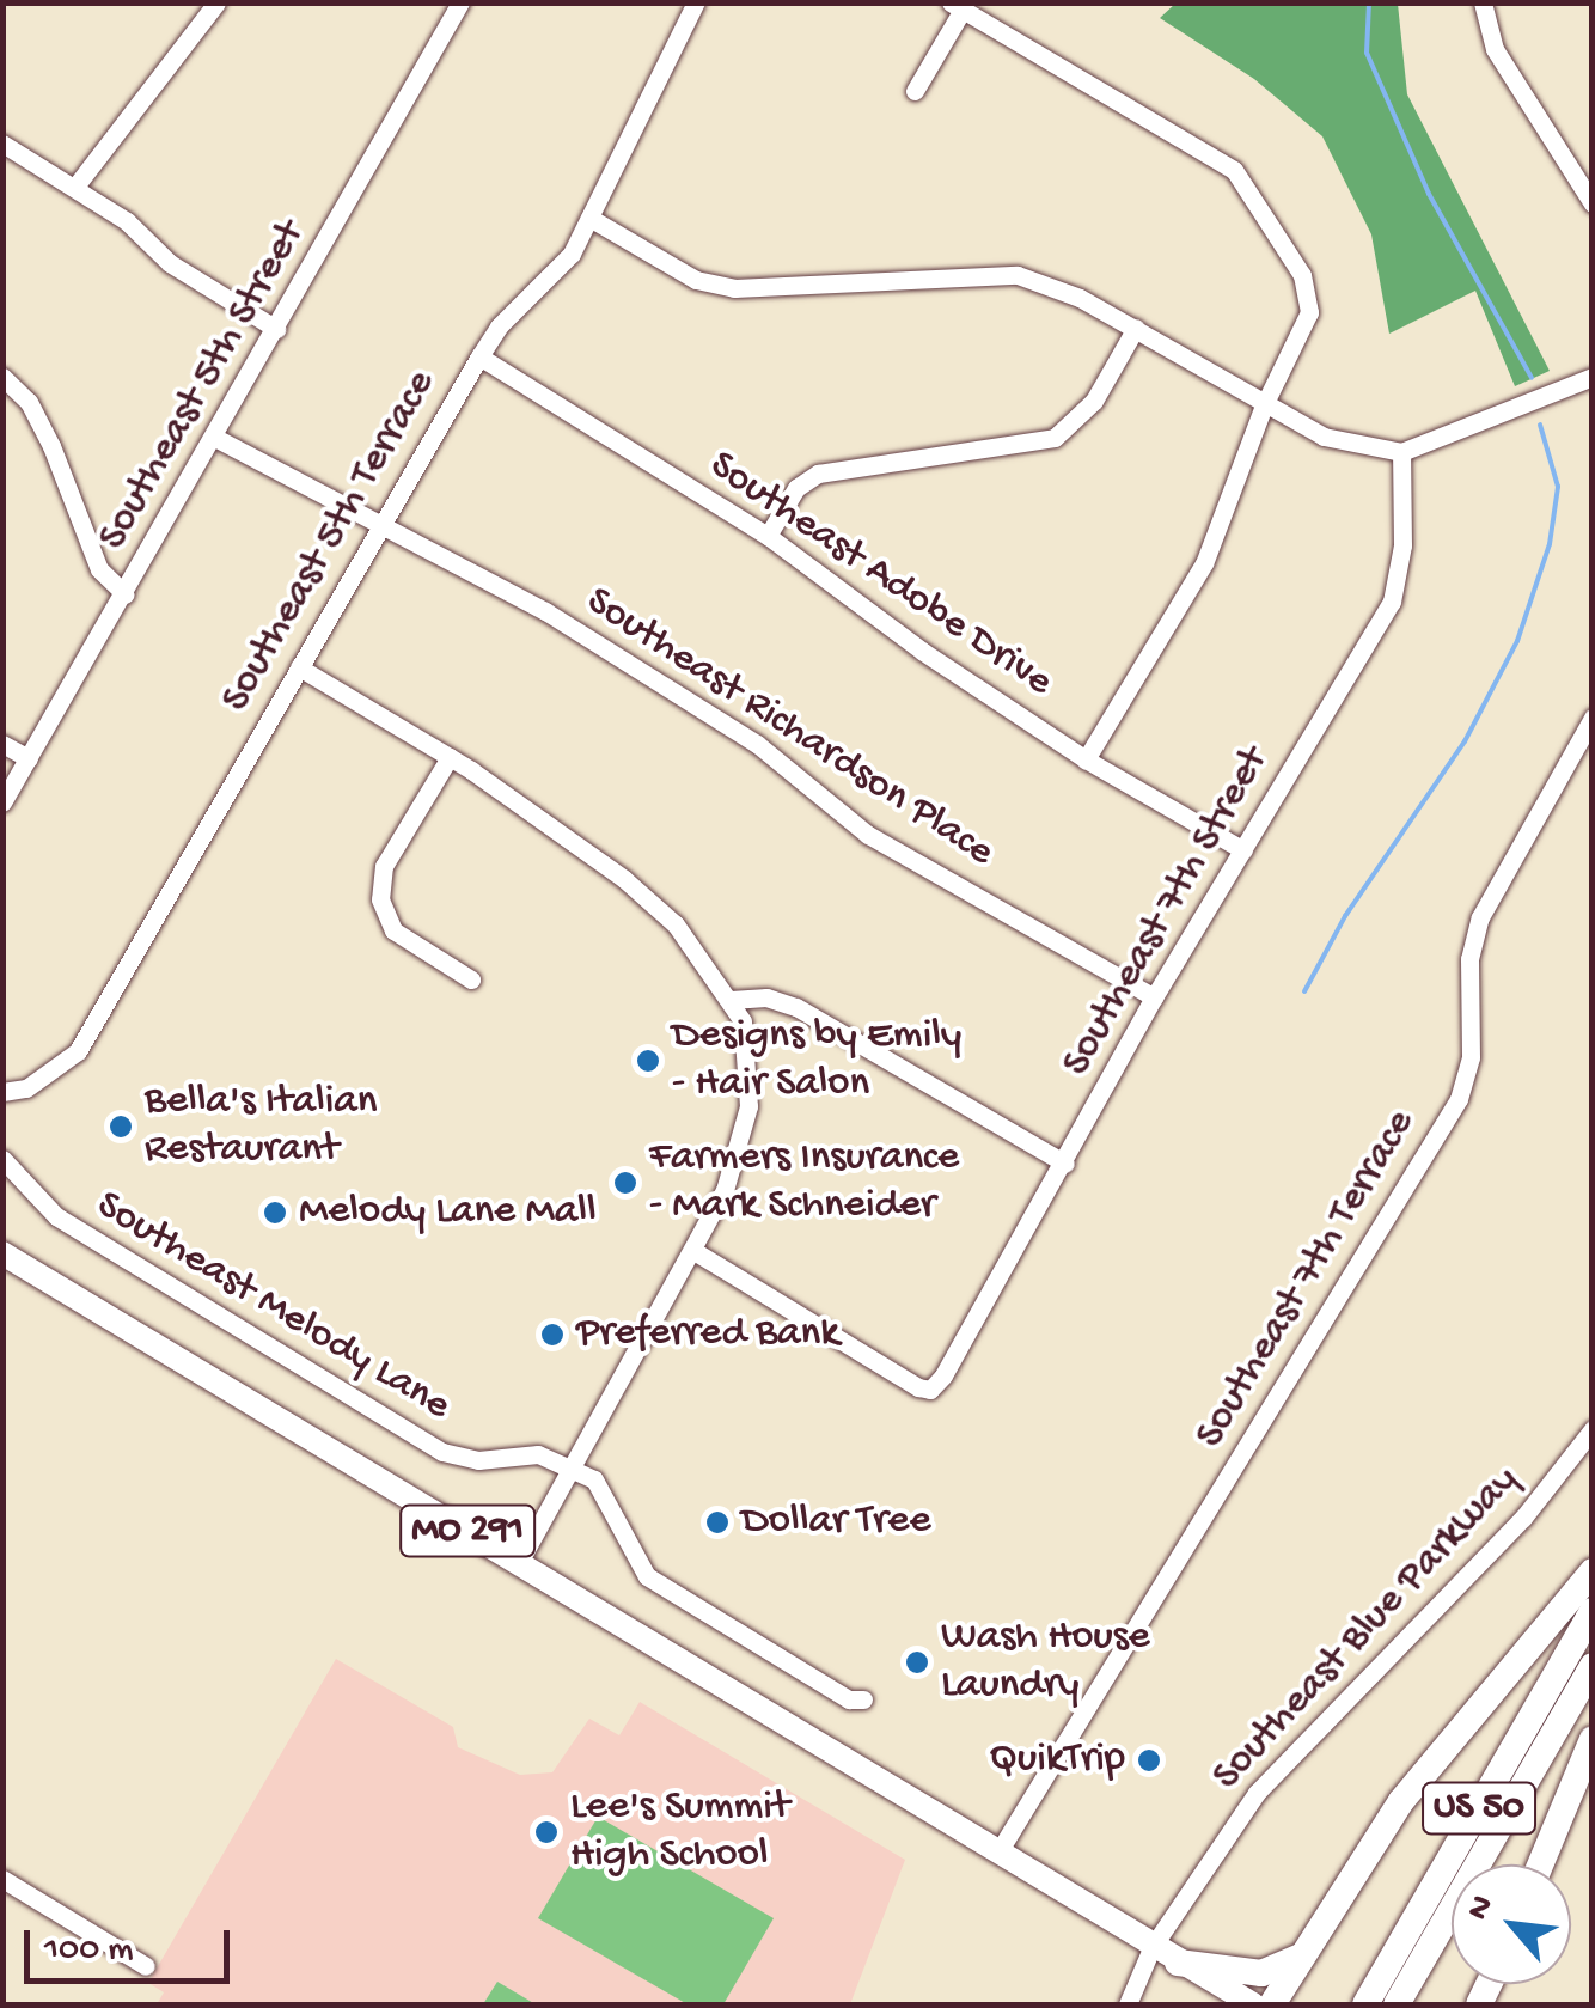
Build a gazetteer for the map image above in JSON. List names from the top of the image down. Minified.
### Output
{"streets":{"highway":["US 50"],"main road":["MO 291"],"street":["Southeast 5th Street","Southeast 5th Terrace","Southeast Adobe Drive","Southeast Richardson Place","Southeast 7th Street","Southeast 7th Terrace","Southeast Melody Lane","Southeast Blue Parkway"]},"crossings":[["Southeast 5th Street","Southeast Richardson Place"],["Southeast 5th Terrace","Southeast Adobe Drive"],["Southeast 5th Terrace","Southeast Richardson Place"],["Southeast Adobe Drive","Southeast 7th Street"],["Southeast Richardson Place","Southeast 7th Street"],["Southeast 7th Terrace","MO 291"],["MO 291","Southeast Blue Parkway"]],"places":["Designs by Emily - Hair Salon","Bella's Italian Restaurant","Farmers Insurance - Mark Schneider","Melody Lane Mall","Preferred Bank","Dollar Tree","Wash House Laundry","QuikTrip","Lee's Summit High School"],"scale_bar":"100 m","north":"top left"}
